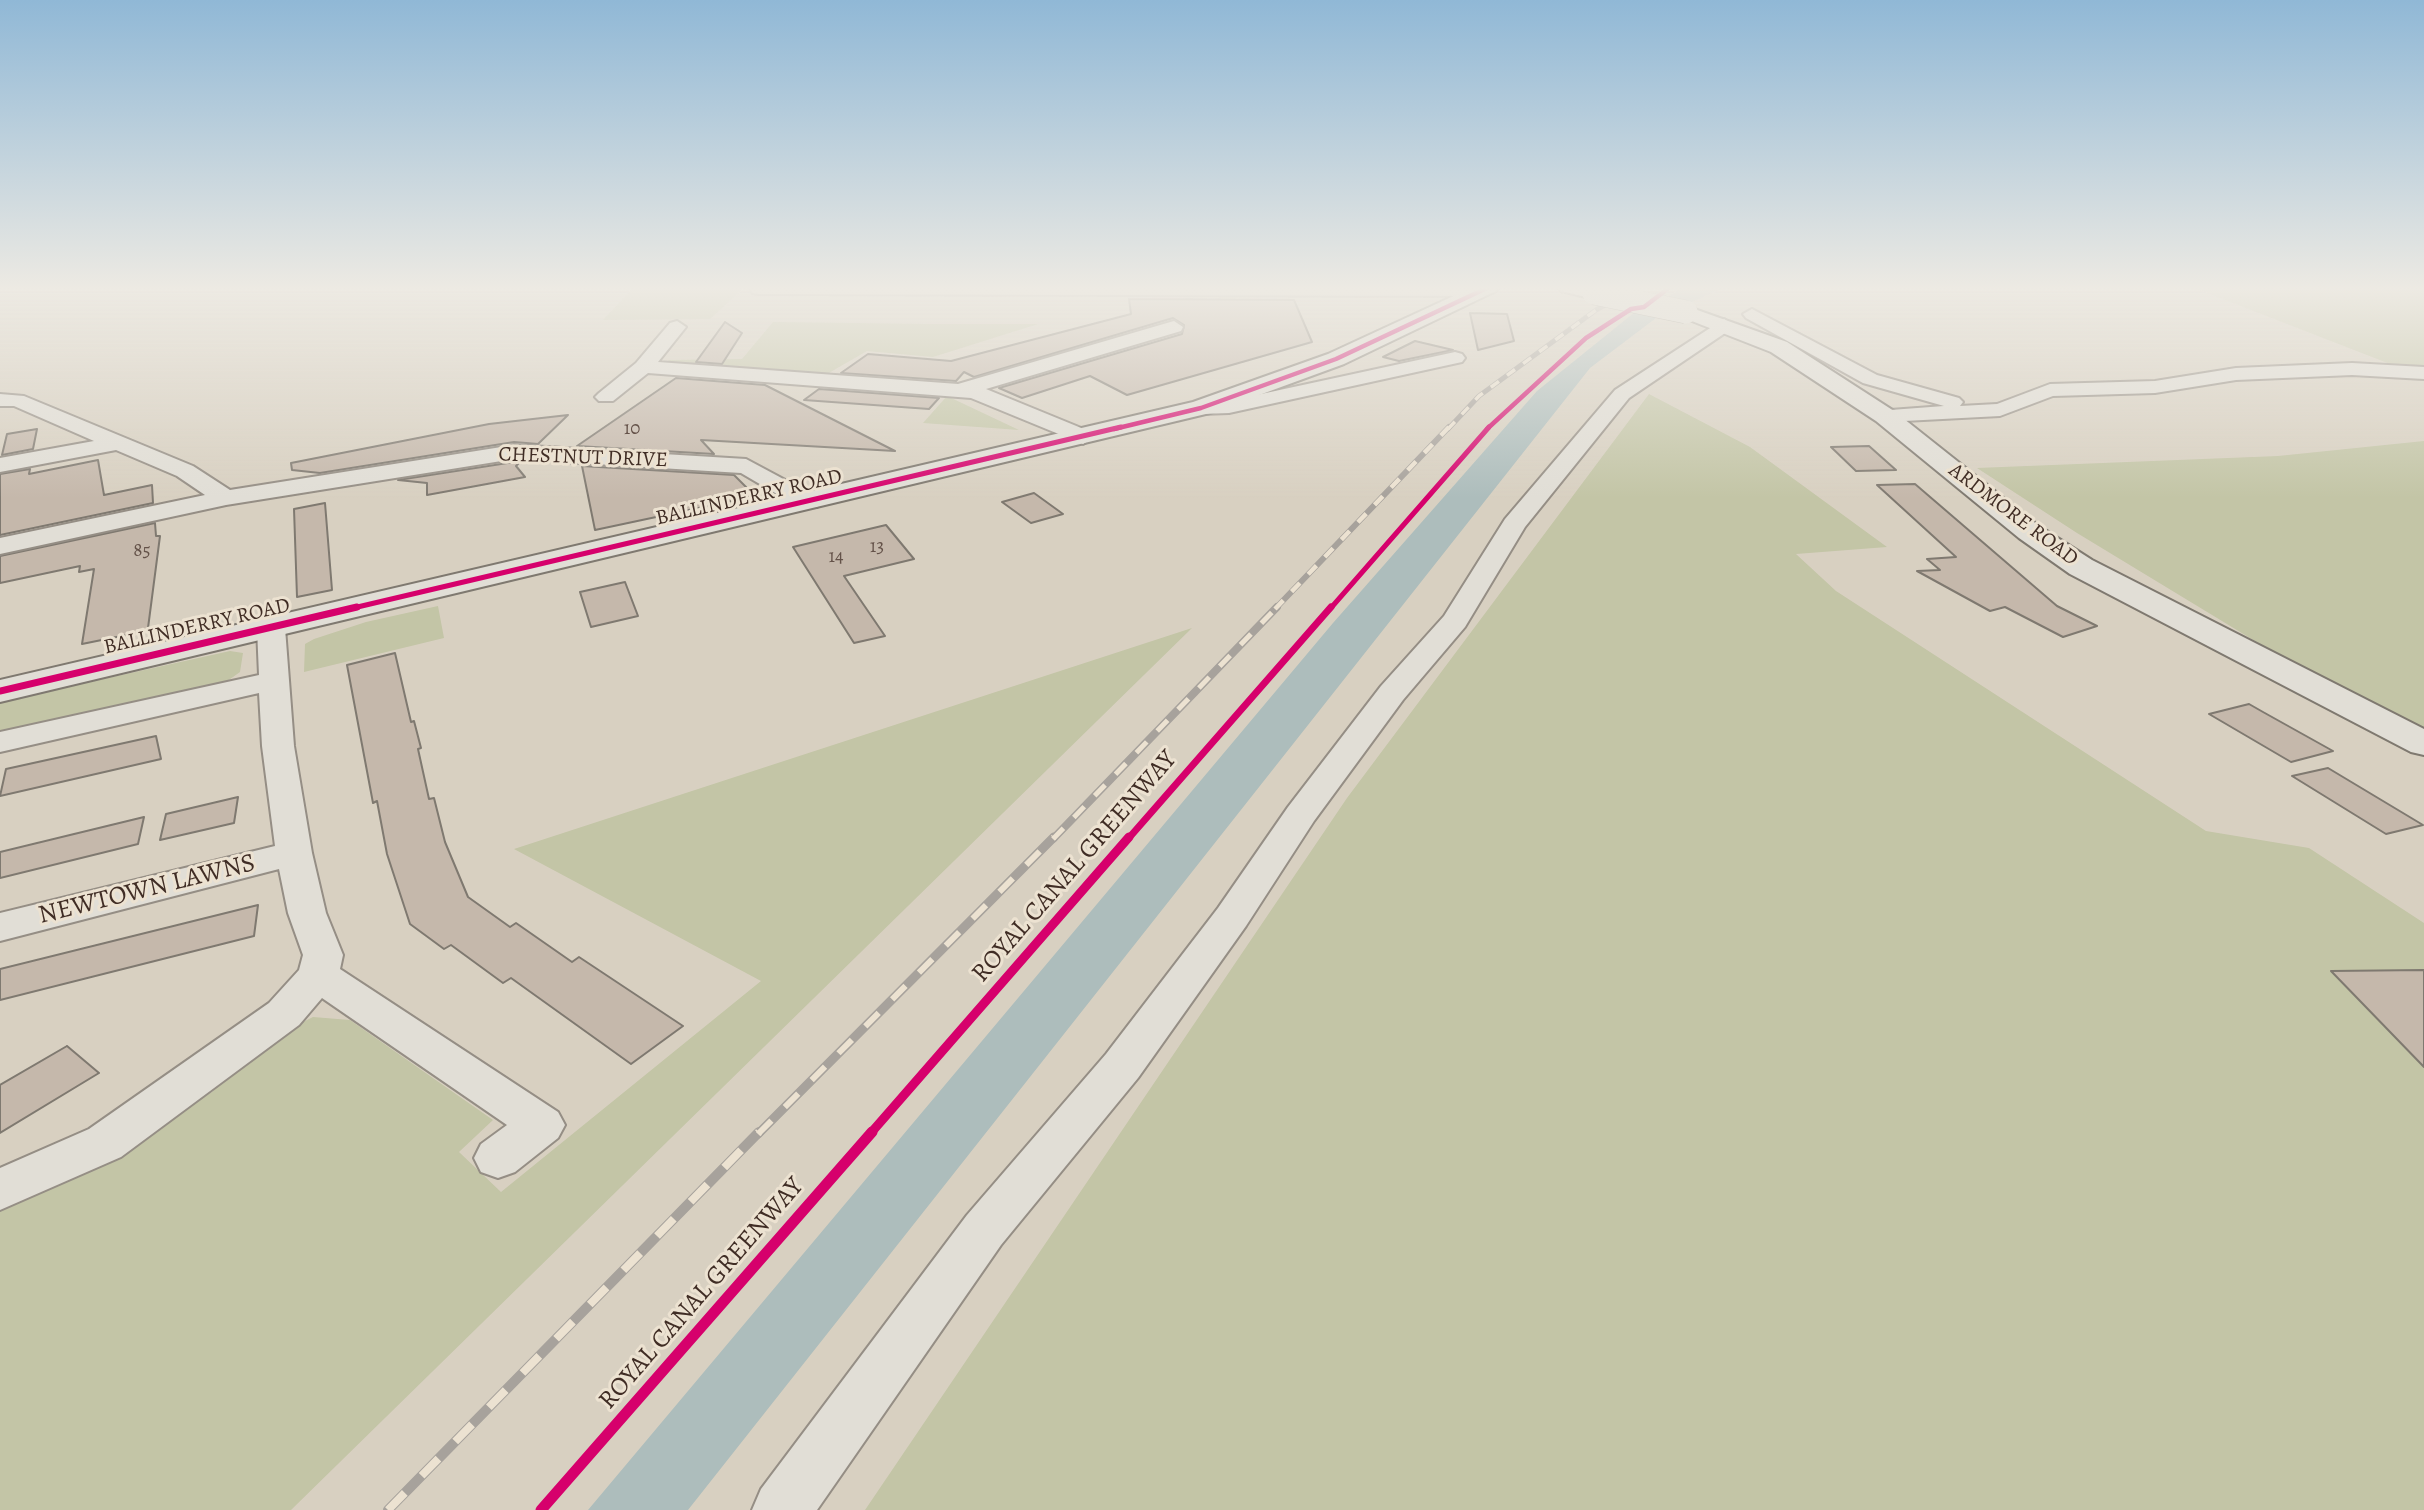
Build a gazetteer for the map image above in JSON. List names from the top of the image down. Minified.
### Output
{"streets":{"street":["CHESTNUT DRIVE","BALLINDERRY ROAD","ARDMORE ROAD","NEWTOWN LAWNS"],"cycle path":["ROYAL CANAL GREENWAY"]},"crossings":[["CHESTNUT DRIVE","BALLINDERRY ROAD"]],"house_numbers":["10","13","85","14"]}
